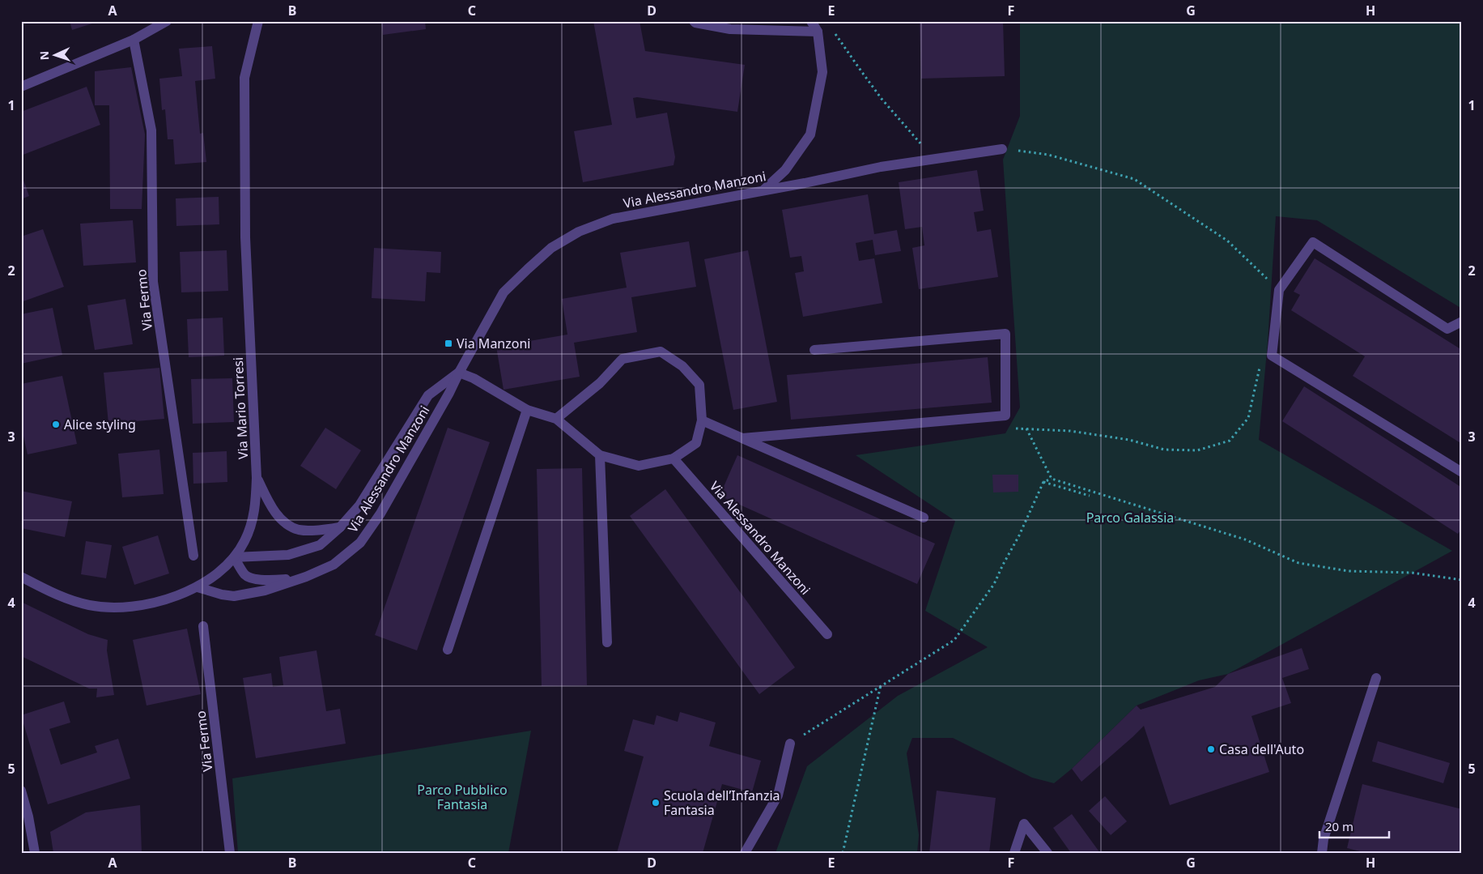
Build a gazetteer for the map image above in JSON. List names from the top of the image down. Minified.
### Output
{"streets":{"street":["Via Alessandro Manzoni","Via Fermo","Via Mario Torresi"]},"crossings":[["Via Alessandro Manzoni","Via Mario Torresi"]],"parks":["Parco Galassia","Parco Pubblico Fantasia"],"places":{"transit":["Via Manzoni"],"other":["Alice styling","Casa dell'Auto","Scuola dell’Infanzia Fantasia"]},"scale_bar":"20 m","north":"left","grid":{"columns":["A","B","C","D","E","F","G","H"],"rows":["1","2","3","4","5"]}}
